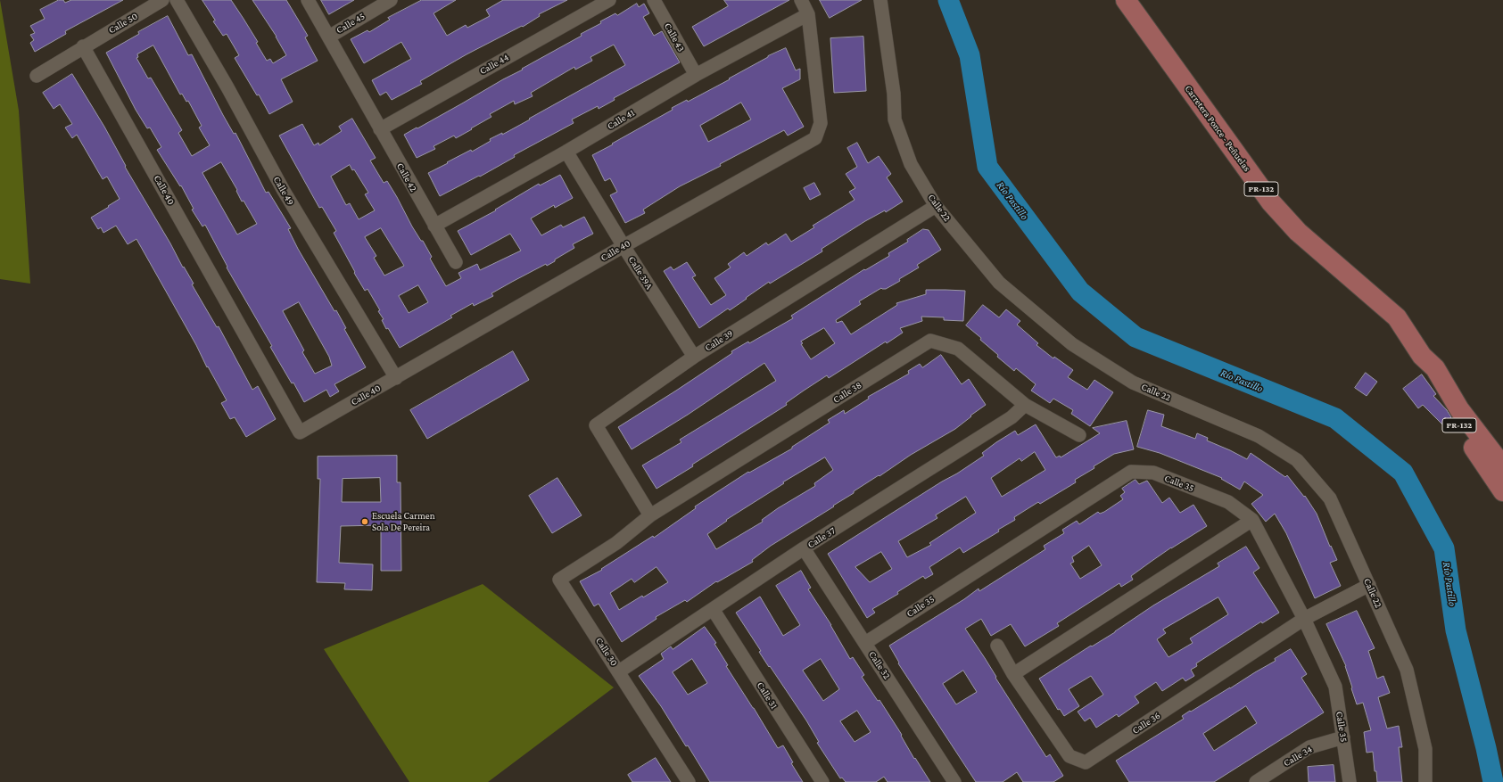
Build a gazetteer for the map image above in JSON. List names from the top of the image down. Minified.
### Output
{"streets":{"main road":["Carretera Ponce - Peñuelas","PR-132"],"street":["Calle 50","Calle 45","Calle 43","Calle 44","Calle 41","Calle 42","Calle 40","Calle 49","Calle 22","Calle 39A","Calle 39","Calle 38","Calle 35","Calle 37","Calle 30","Calle 32","Calle 31","Calle 36","Calle 34"]},"crossings":[["Calle 50","Calle 40"],["Calle 45","Calle 42"],["Calle 43","Calle 41"],["Calle 44","Calle 42"],["Calle 41","Calle 42"],["Calle 41","Calle 40"],["Calle 41","Calle 39A"],["Calle 40","Calle 49"],["Calle 40","Calle 39A"],["Calle 22","Calle 39"],["Calle 39A","Calle 39"],["Calle 39","Calle 38"],["Calle 38","Calle 37"],["Calle 38","Calle 30"],["Calle 35","Calle 32"],["Calle 35","Calle 36"],["Calle 35","Calle 34"],["Calle 37","Calle 30"],["Calle 37","Calle 32"],["Calle 37","Calle 31"]],"water":["Río Pastillo"],"places":["Escuela Carmen Sola De Pereira"]}
